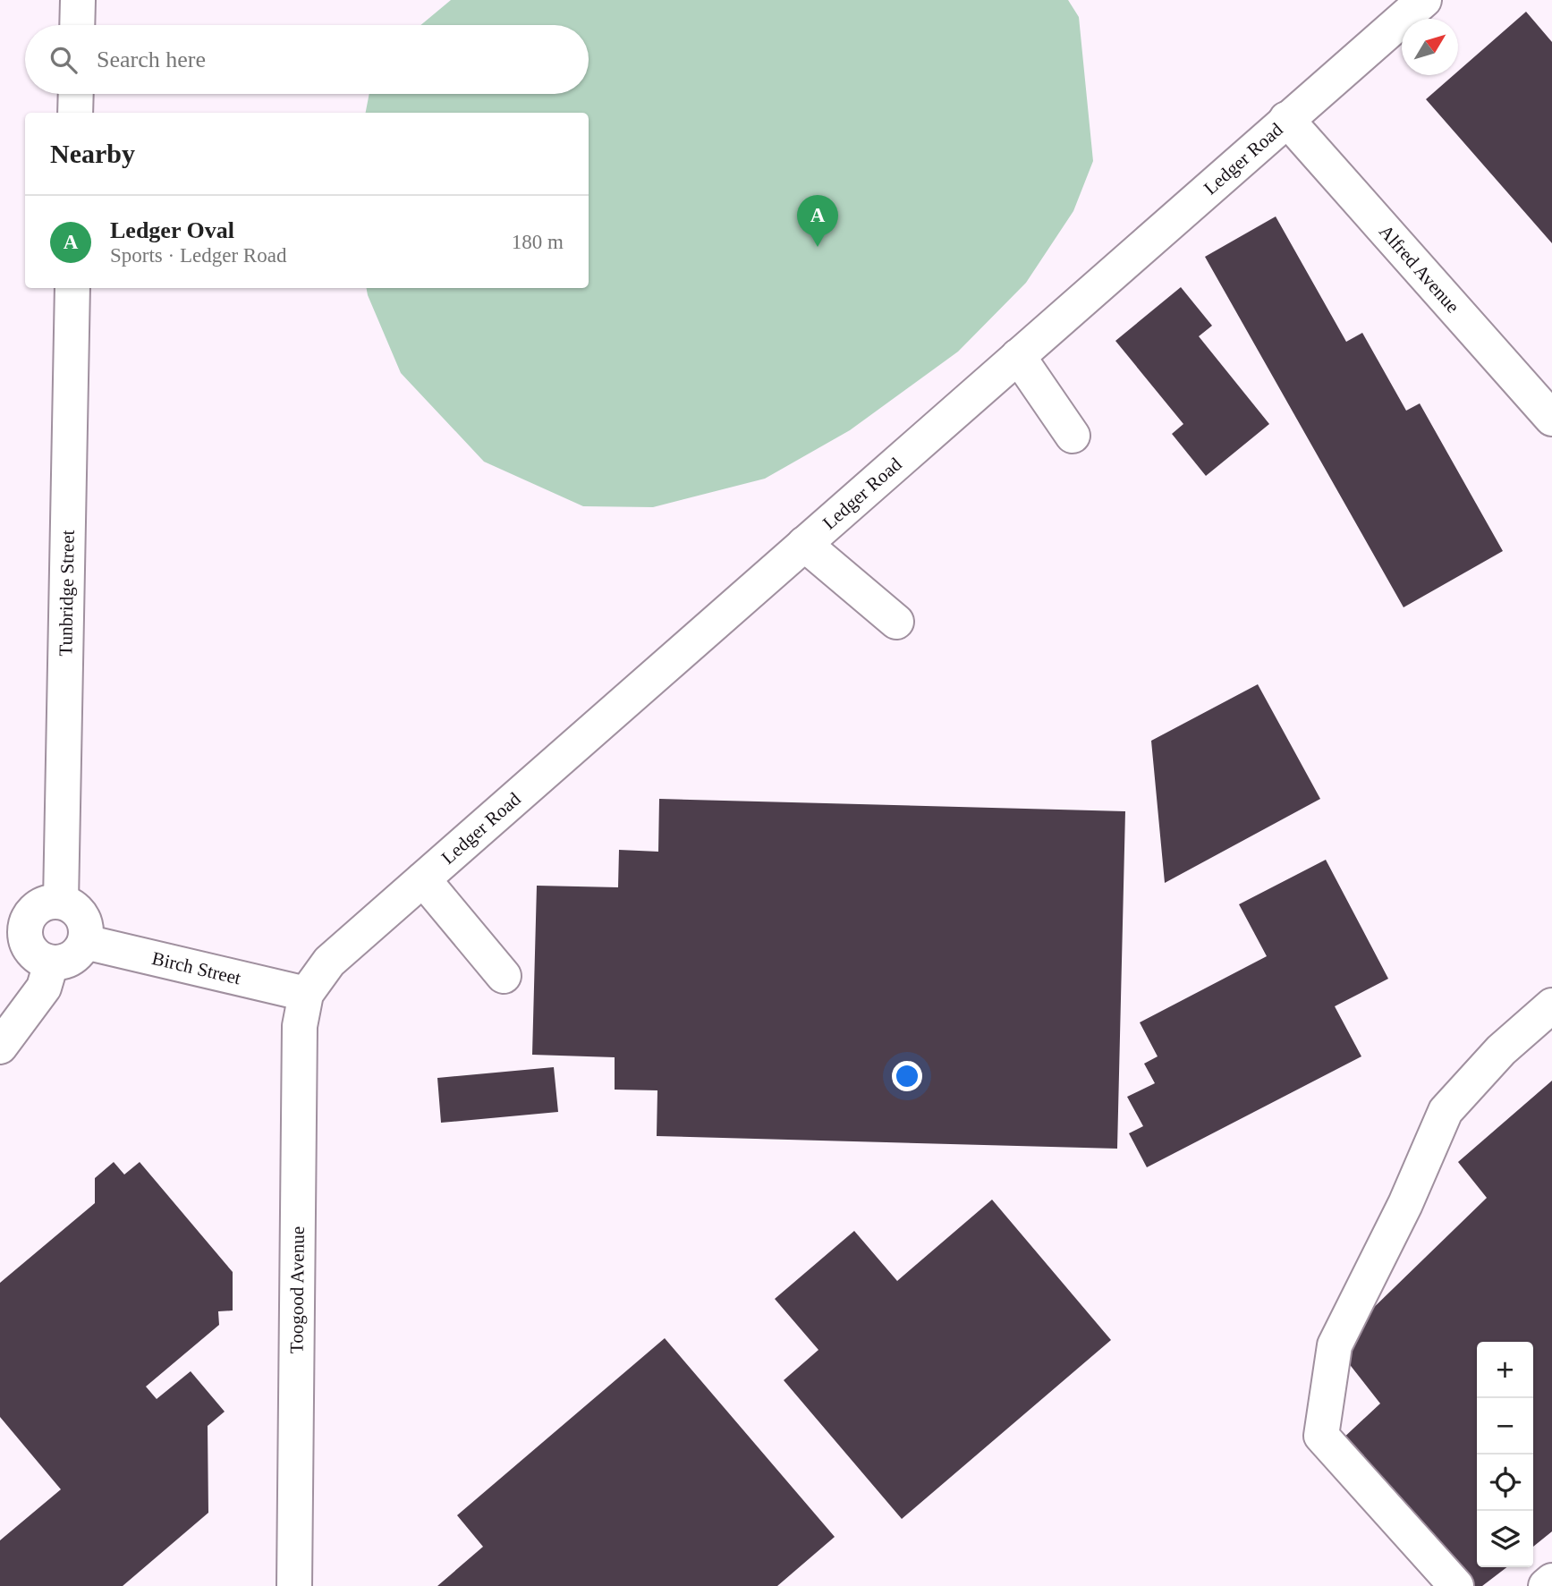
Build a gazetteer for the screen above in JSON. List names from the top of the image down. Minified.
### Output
{"streets":{"street":["Ledger Road","Alfred Avenue","Tunbridge Street","Birch Street","Toogood Avenue"]},"crossings":[["Ledger Road","Alfred Avenue"],["Ledger Road","Birch Street"],["Ledger Road","Toogood Avenue"],["Tunbridge Street","Birch Street"],["Birch Street","Toogood Avenue"]],"north":"top right","page":{"search":"Search here","heading":"Nearby","list":[{"mark":"A","name":"Ledger Oval","note":"Sports · Ledger Road","value":"180 m"}],"pins":"A","map_buttons":["+","−"]}}
